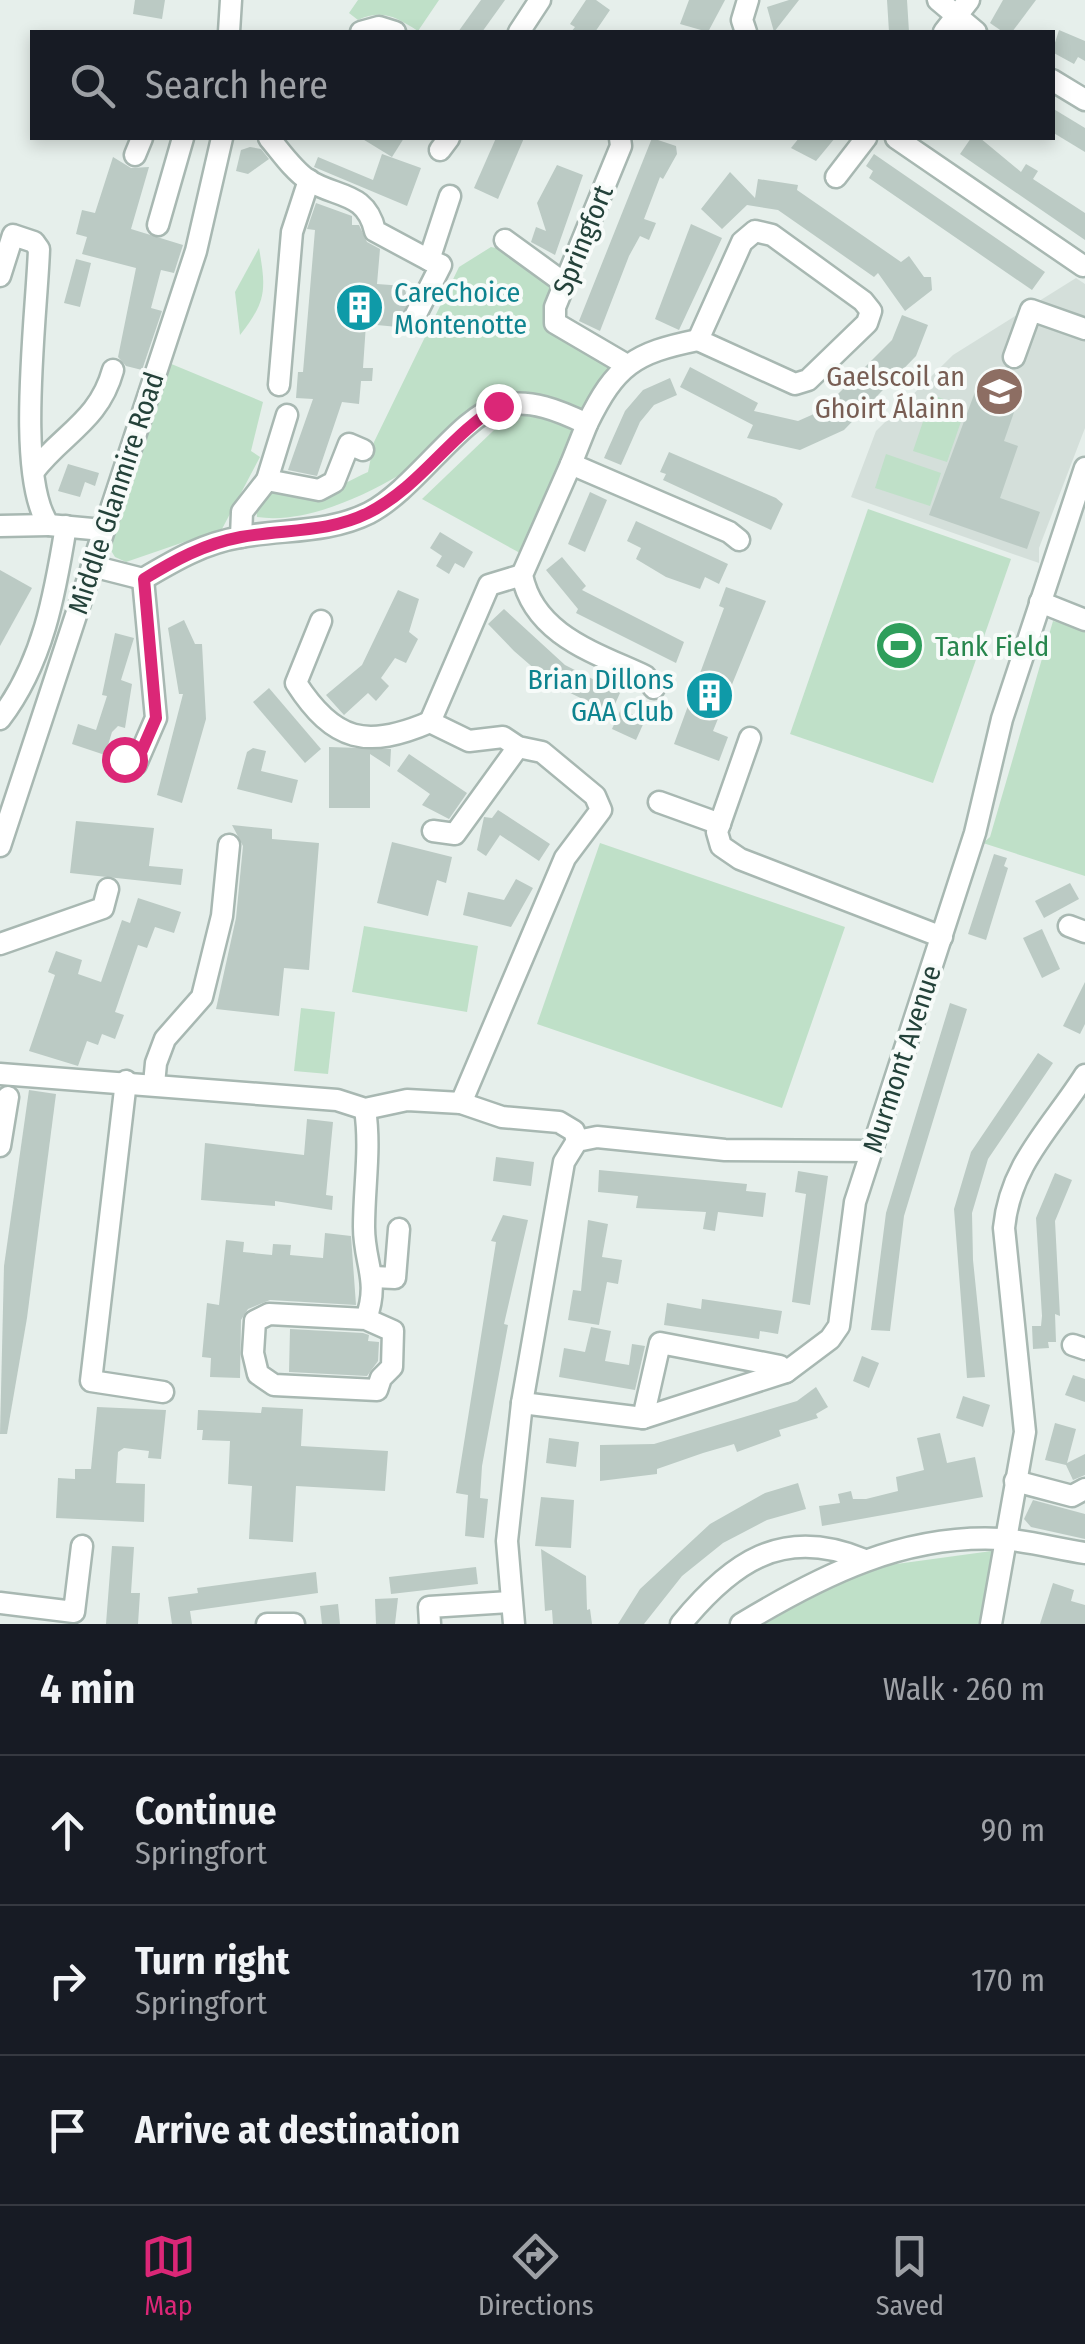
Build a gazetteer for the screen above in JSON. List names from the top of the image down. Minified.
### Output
{"streets":{"street":["Springfort","Middle Glanmire Road","Murmont Avenue"]},"places":{"building":["CareChoice Montenotte","Brian Dillons GAA Club"],"school or university":["Gaelscoil an Ghoirt Álainn"],"sports":["Tank Field"]},"page":{"search":"Search here","heading":["4 min","Walk · 260 m"],"list":[["Continue","Springfort","90 m"],["Turn right","Springfort","170 m"],"Arrive at destination"],"nav":["Map","Directions","Saved"]}}
